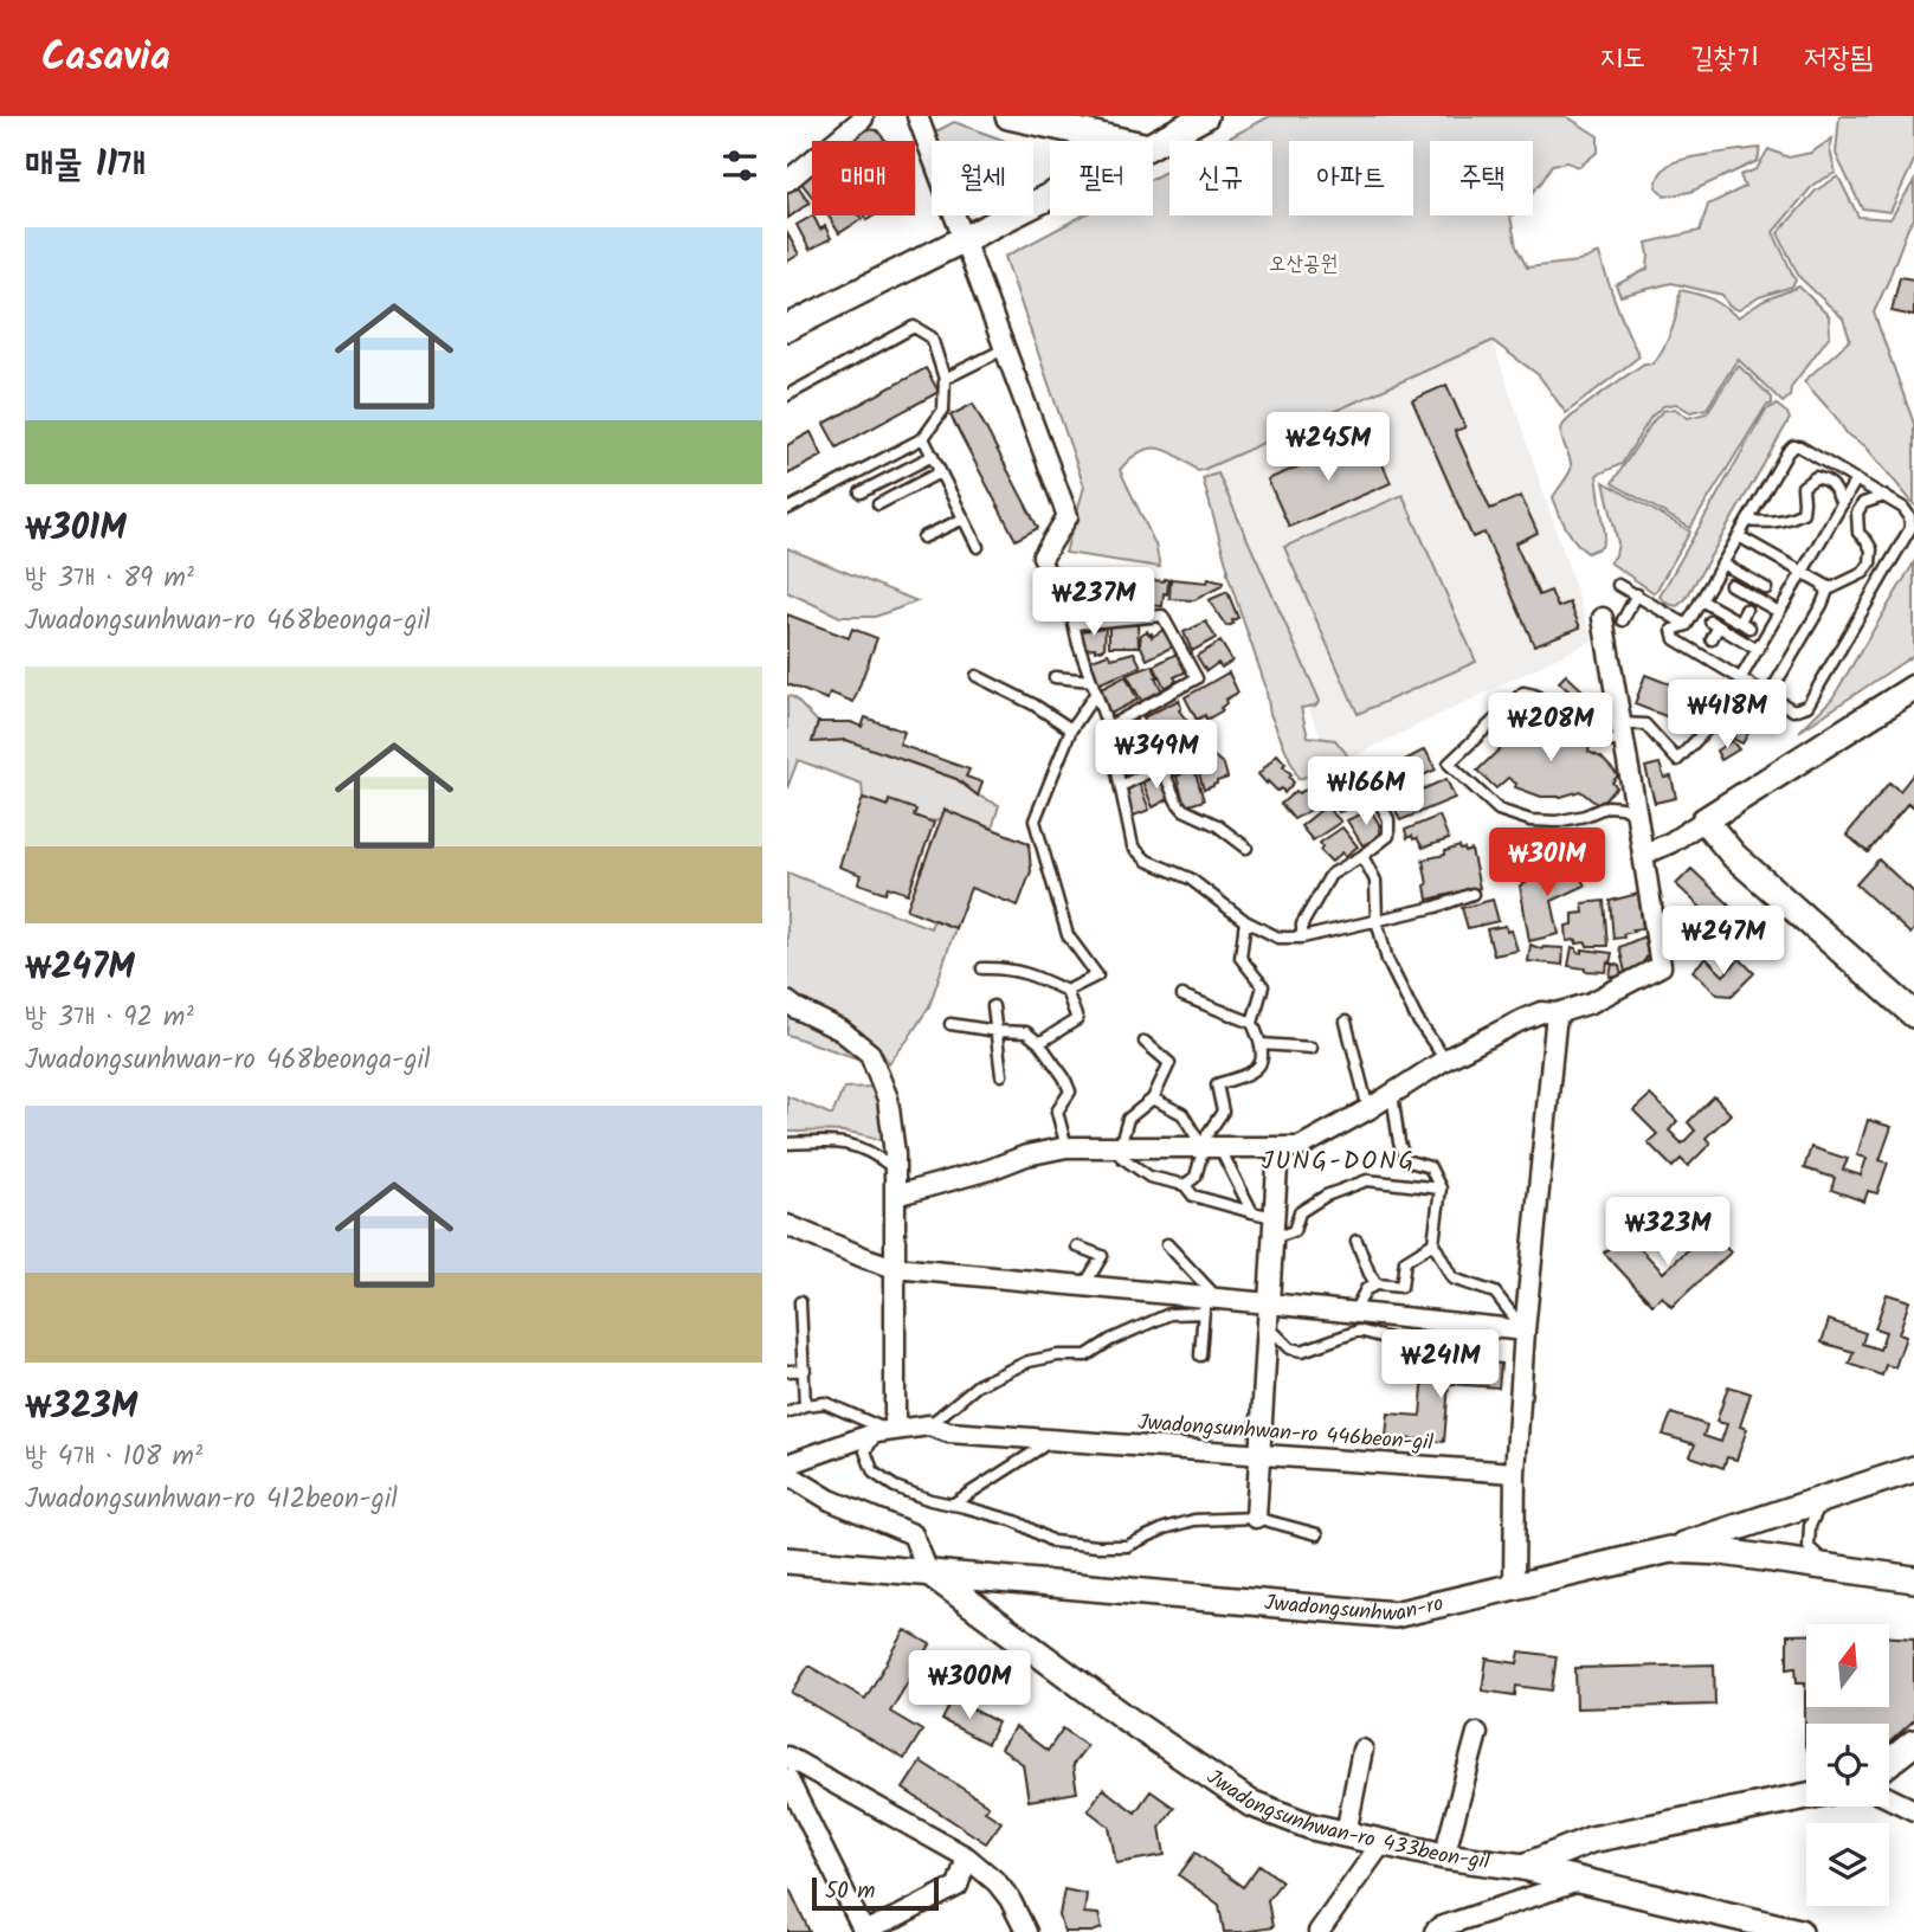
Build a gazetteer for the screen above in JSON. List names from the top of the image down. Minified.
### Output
{"streets":{"street":["Jwadongsunhwan-ro 446beon-gil","Jwadongsunhwan-ro","Jwadongsunhwan-ro 433beon-gil"]},"crossings":[["Jwadongsunhwan-ro","Jwadongsunhwan-ro 433beon-gil"]],"districts":["JUNG-DONG"],"parks":["오산공원"],"scale_bar":"50 m","north":"top","page":{"header":"Casavia","nav":["지도","길찾기","저장됨"],"heading":"매물 11개","chip":["매매","월세","필터","신규","아파트","주택"],"list":[{"name":"₩301M","note":"방 3개 · 89 m² · Jwadongsunhwan-ro 468beonga-gil"},{"name":"₩247M","note":"방 3개 · 92 m² · Jwadongsunhwan-ro 468beonga-gil"},{"name":"₩323M","note":"방 4개 · 108 m² · Jwadongsunhwan-ro 412beon-gil"}],"price":["₩245M","₩237M","₩418M","₩208M","₩349M","₩166M","₩301M","₩247M","₩323M","₩241M","₩300M"],"scale":"50 m"}}
